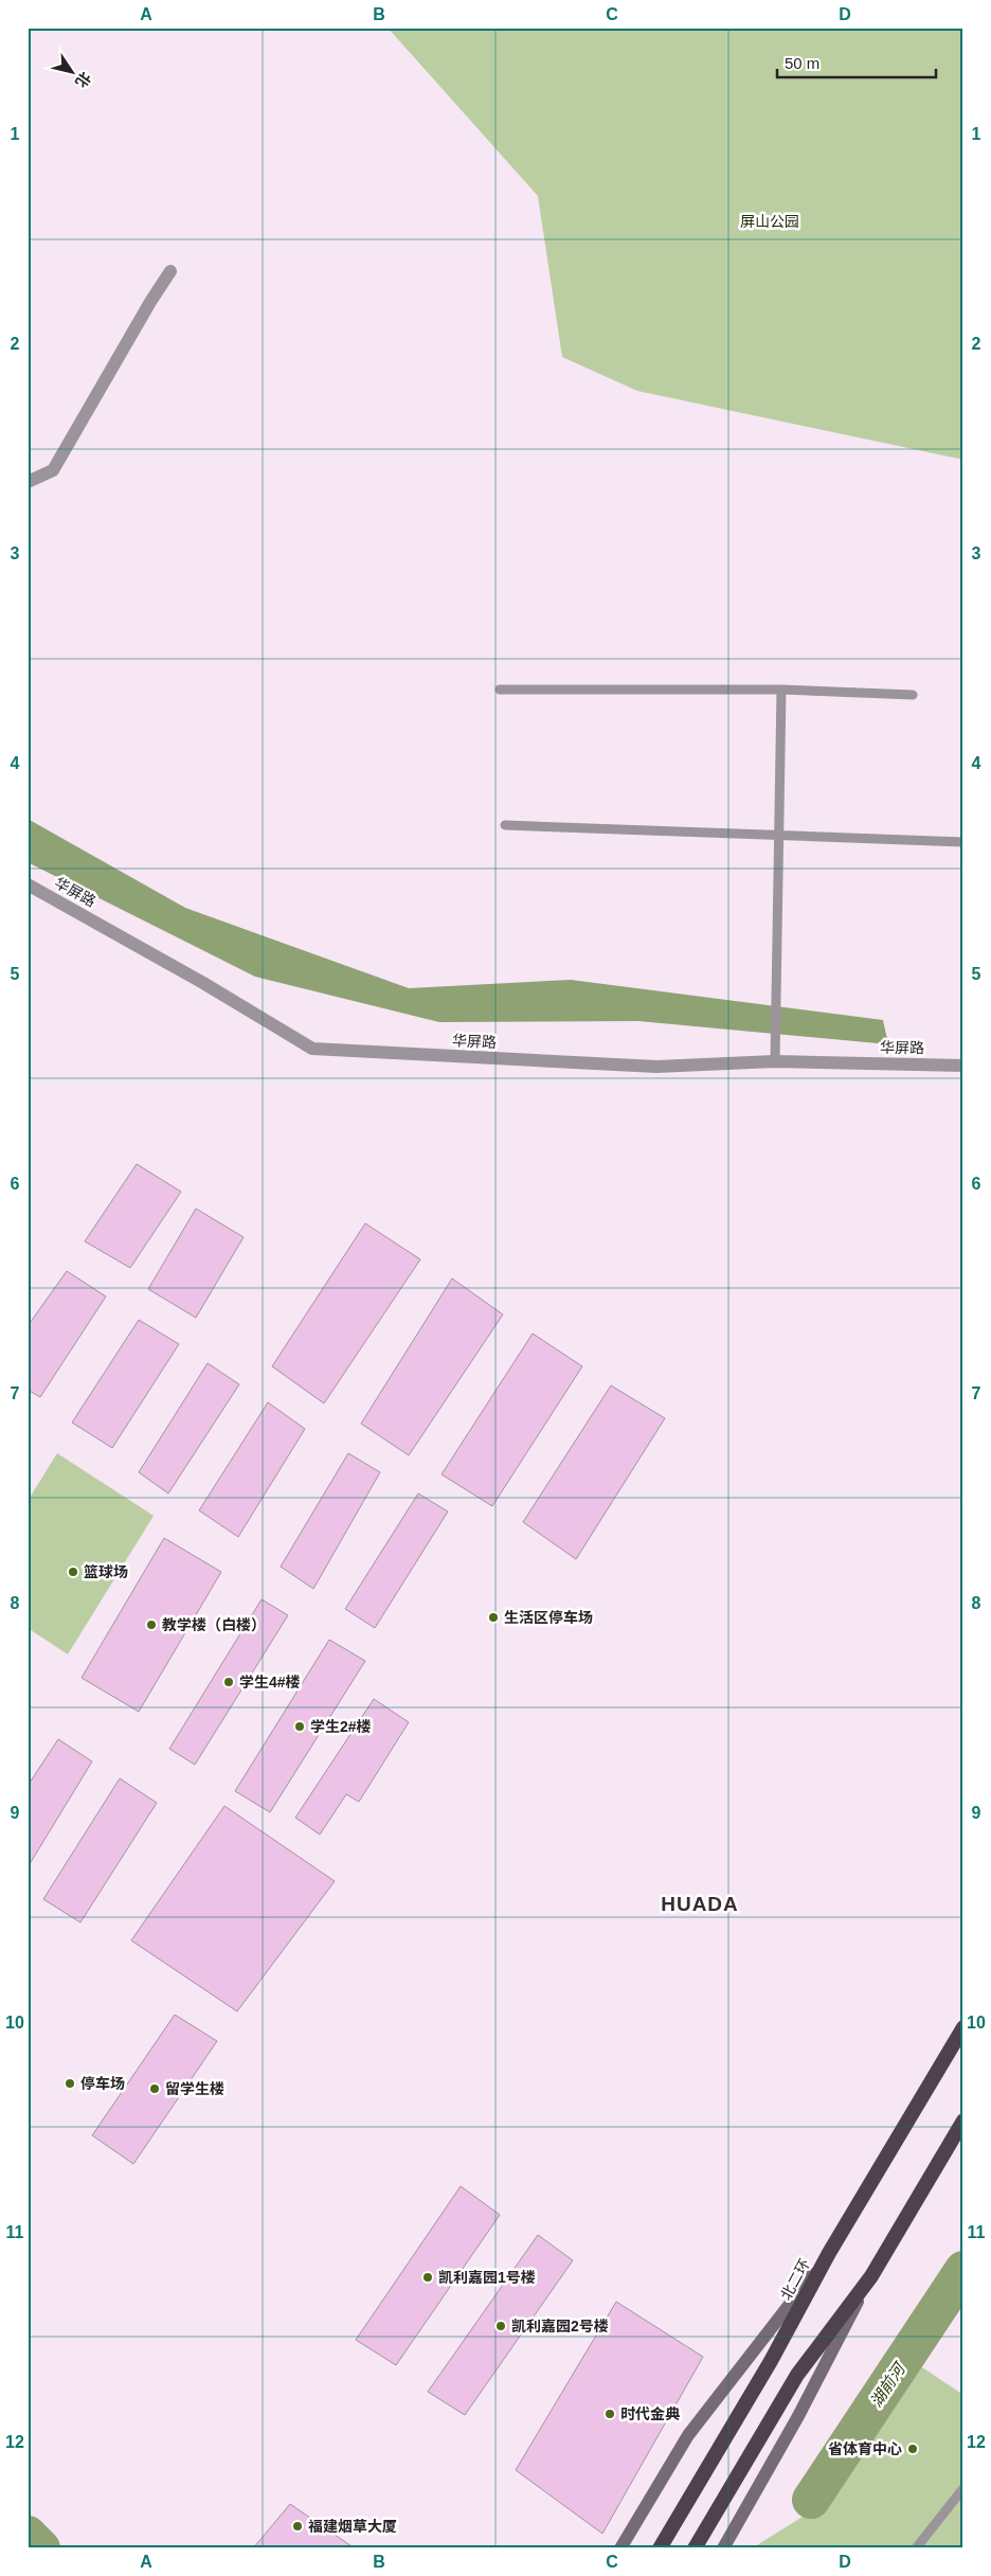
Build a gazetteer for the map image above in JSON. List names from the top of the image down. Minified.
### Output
{"streets":{"highway":["北二环"],"street":["华屏路"]},"districts":["HUADA"],"water":["湖前河"],"parks":["屏山公园"],"places":["篮球场","生活区停车场","教学楼（白楼）","学生4#楼","学生2#楼","停车场","留学生楼","凯利嘉园1号楼","凯利嘉园2号楼","时代金典","省体育中心","福建烟草大厦"],"scale_bar":"50 m","north":"bottom right","grid":{"columns":["A","B","C","D"],"rows":["1","2","3","4","5","6","7","8","9","10","11","12"]}}
